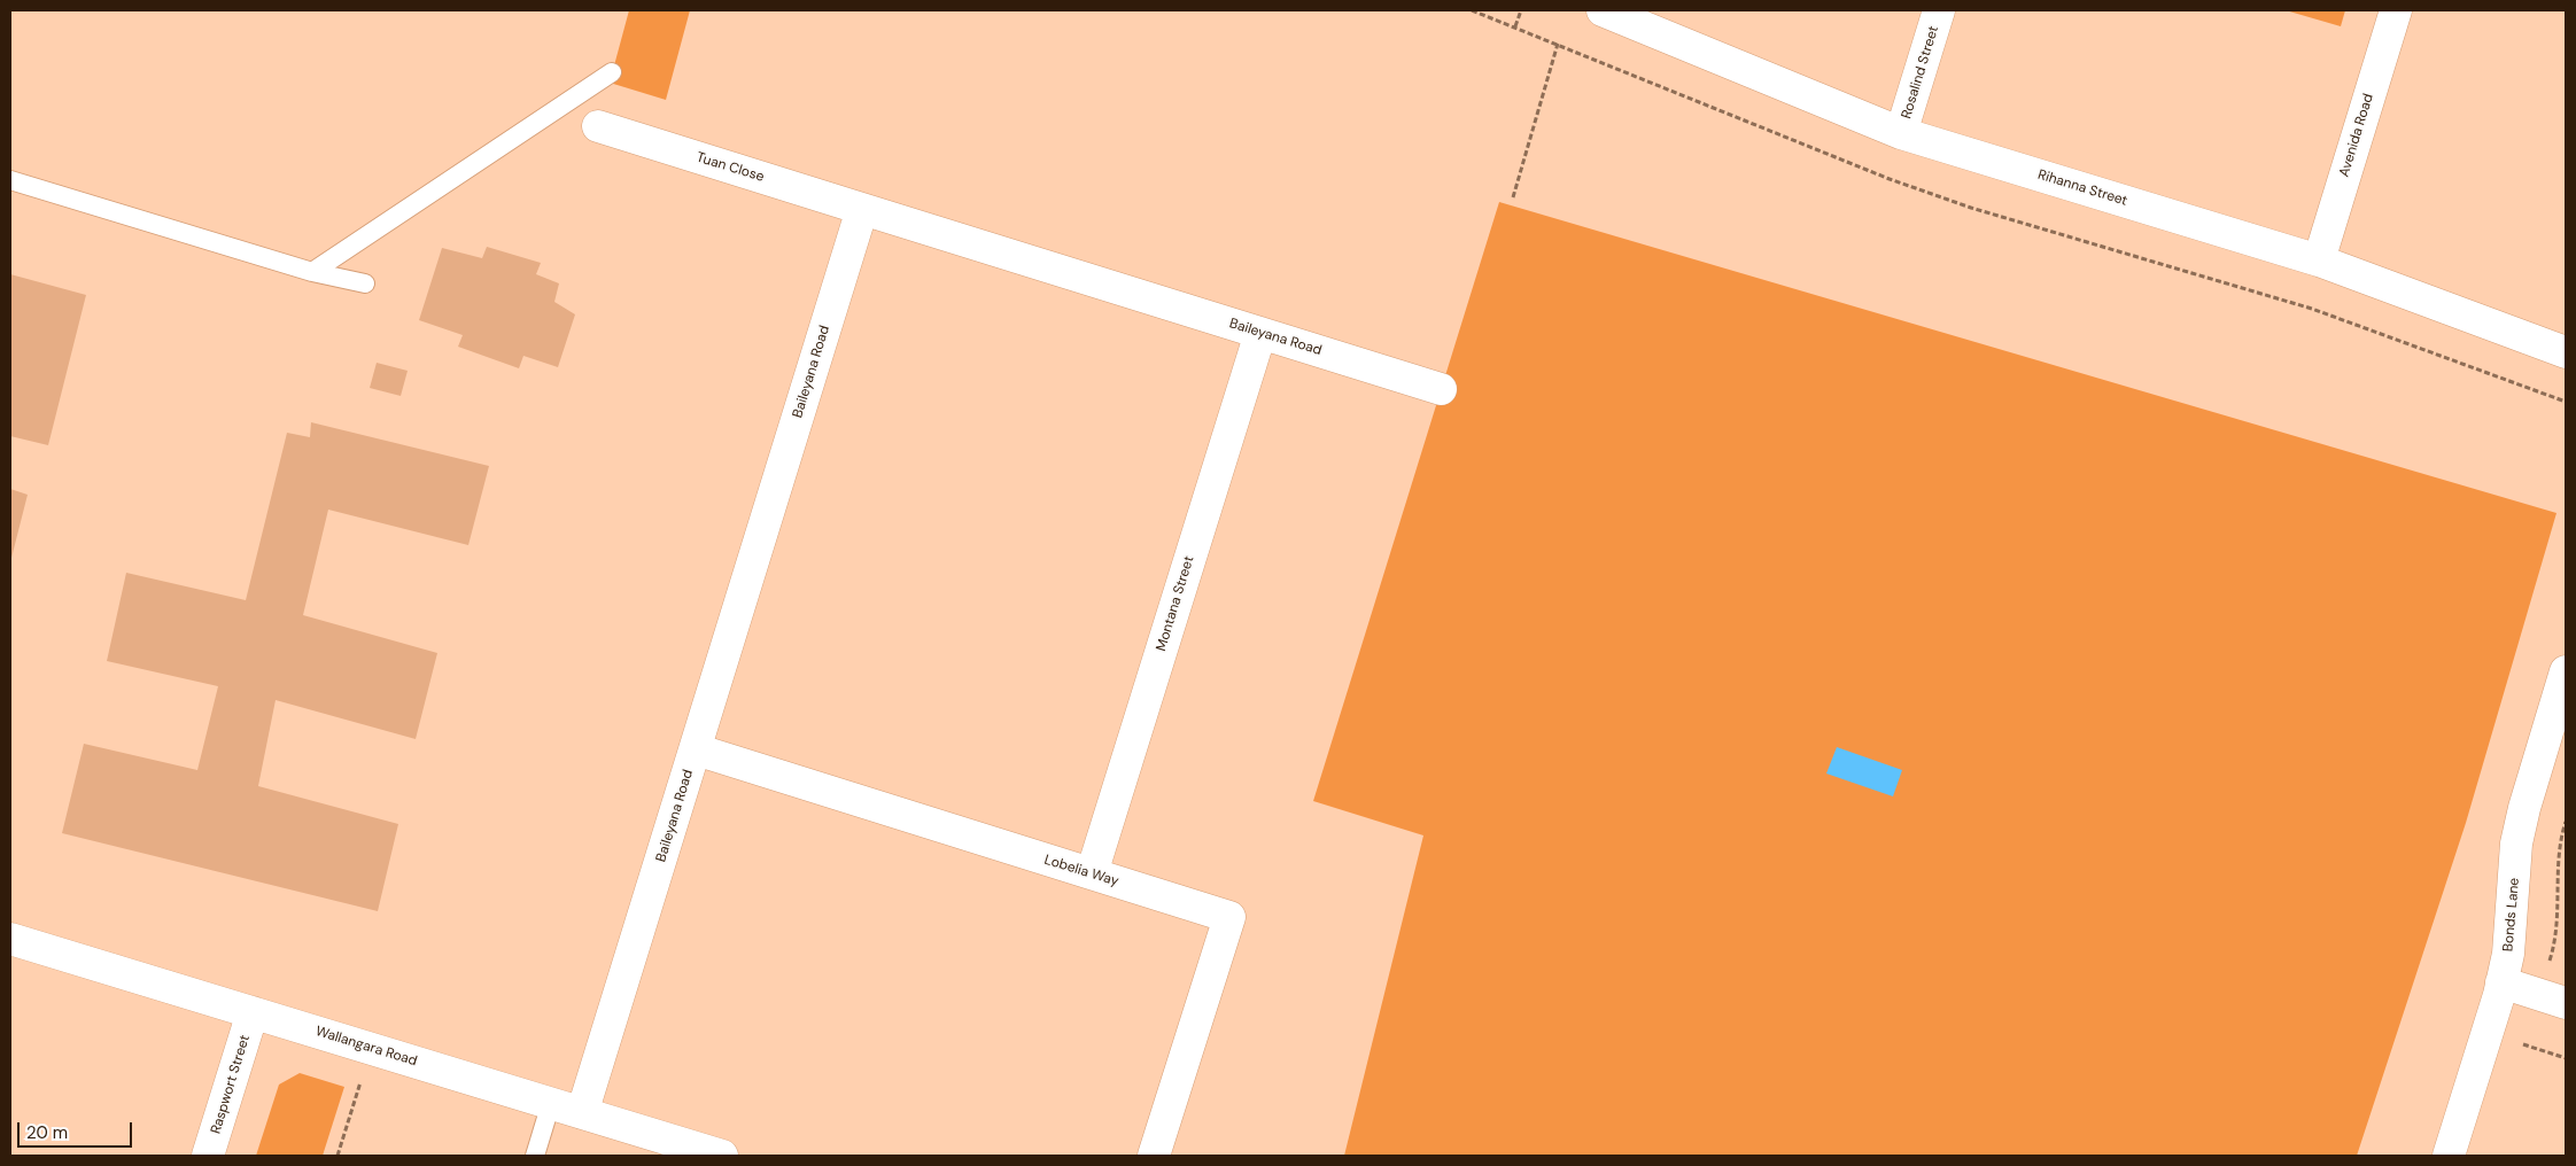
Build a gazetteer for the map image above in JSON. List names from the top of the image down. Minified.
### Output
{"streets":{"street":["Rosalind Street","Avenida Road","Tuan Close","Rihanna Street","Baileyana Road","Montana Street","Lobelia Way","Bonds Lane","Wallangara Road","Raspwort Street"]},"crossings":[["Rosalind Street","Rihanna Street"],["Avenida Road","Rihanna Street"],["Tuan Close","Baileyana Road"],["Baileyana Road","Montana Street"],["Baileyana Road","Lobelia Way"],["Baileyana Road","Wallangara Road"],["Montana Street","Lobelia Way"],["Wallangara Road","Raspwort Street"]],"scale_bar":"20 m"}
